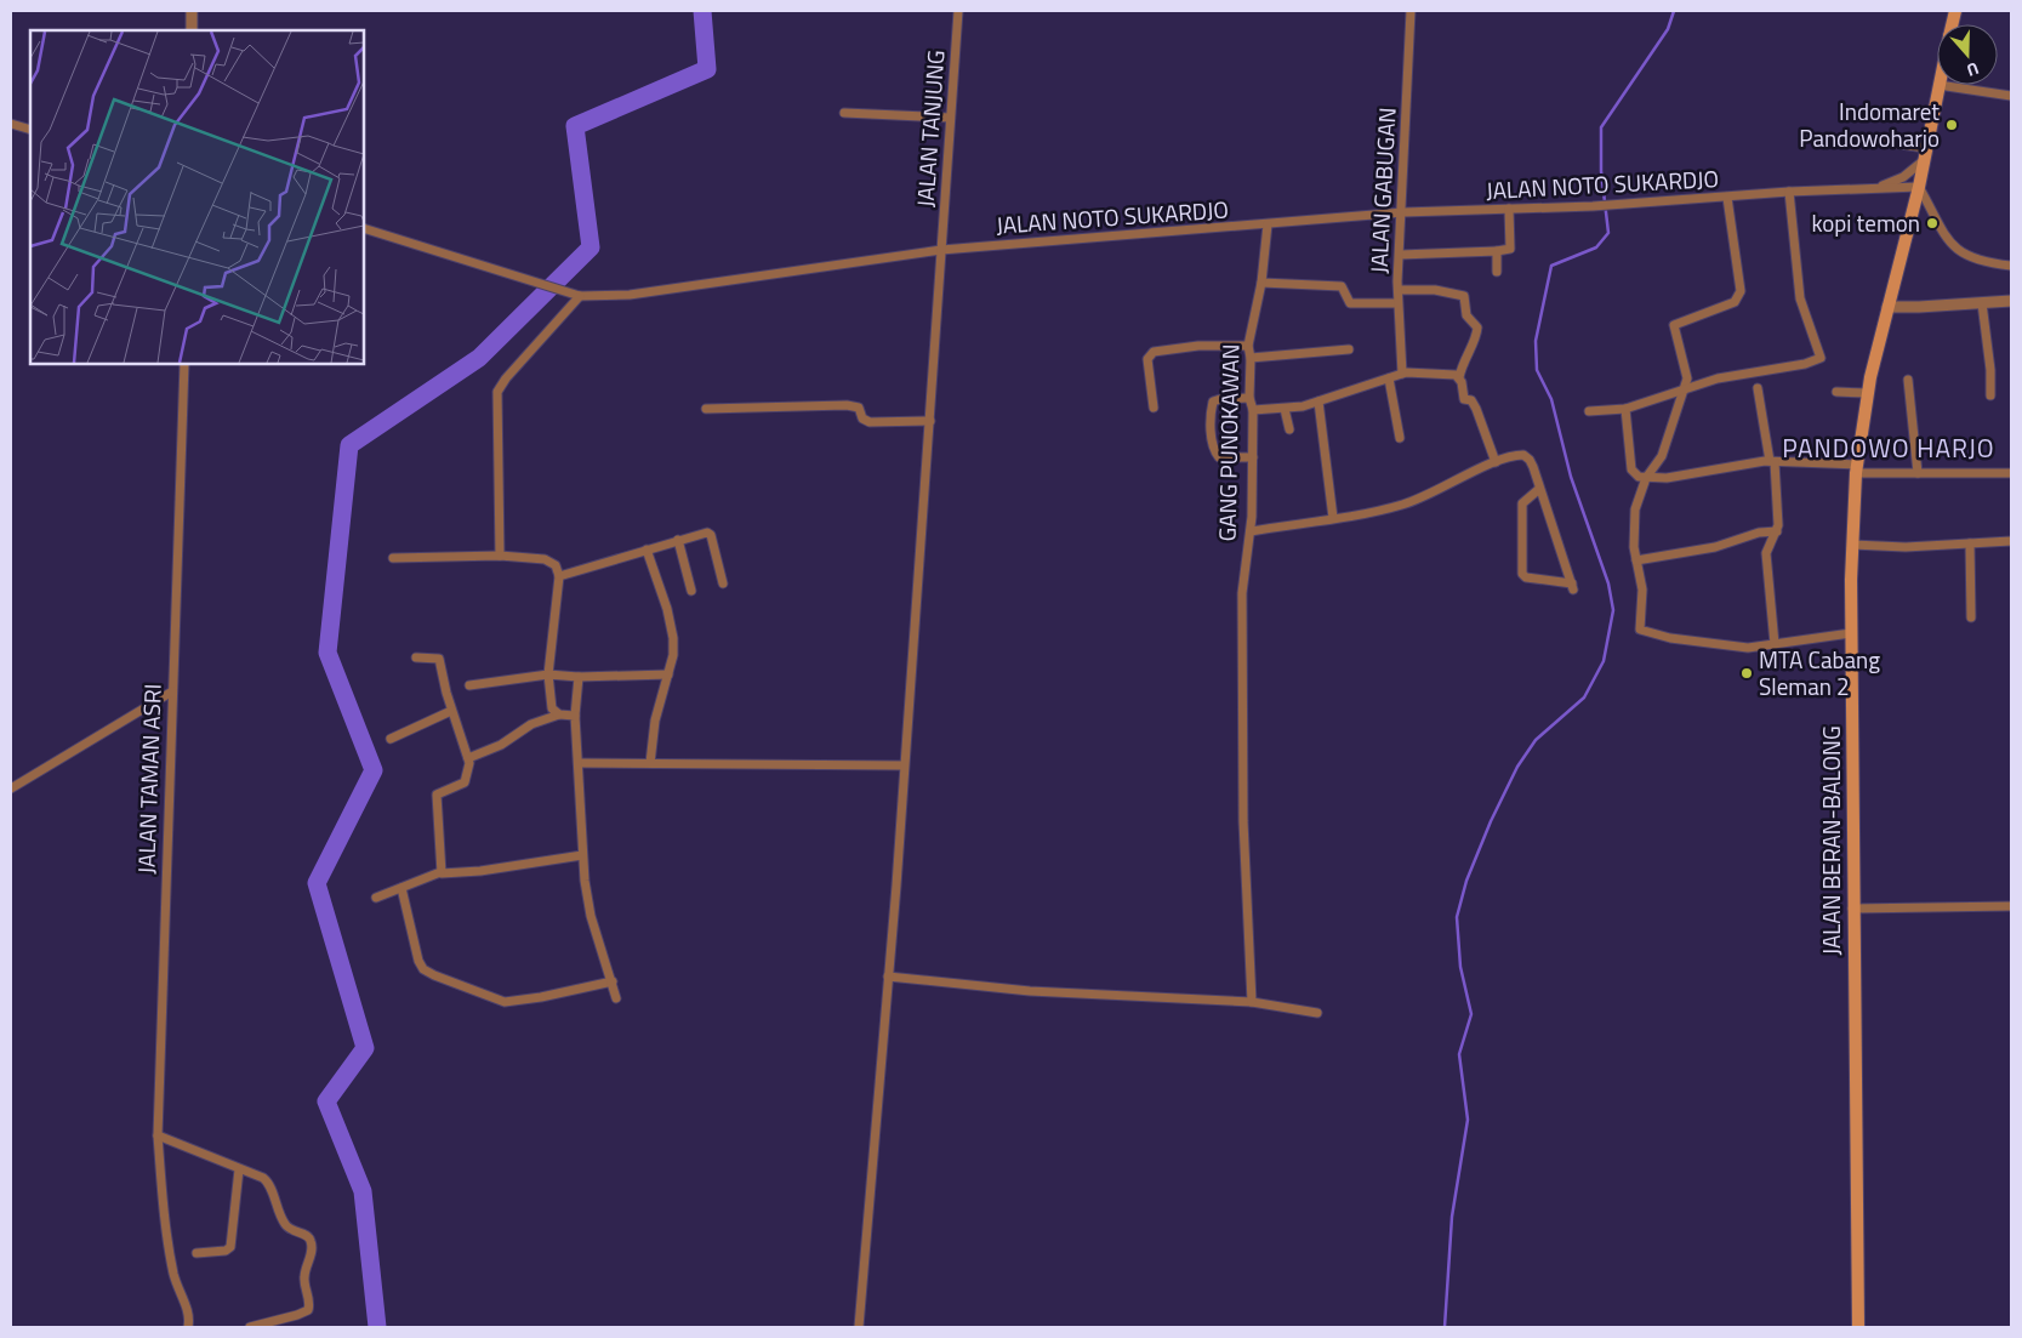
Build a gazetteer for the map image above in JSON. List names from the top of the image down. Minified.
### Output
{"streets":{"main road":["JALAN BERAN-BALONG"],"street":["JALAN TANJUNG","JALAN NOTO SUKARDJO","JALAN GABUGAN","GANG PUNOKAWAN","JALAN TAMAN ASRI"]},"crossings":[["JALAN TANJUNG","JALAN NOTO SUKARDJO"],["JALAN NOTO SUKARDJO","JALAN GABUGAN"],["JALAN NOTO SUKARDJO","GANG PUNOKAWAN"],["JALAN NOTO SUKARDJO","JALAN BERAN-BALONG"]],"districts":["PANDOWO HARJO"],"places":["Indomaret Pandowoharjo","kopi temon","MTA Cabang Sleman 2"],"north":"bottom"}
